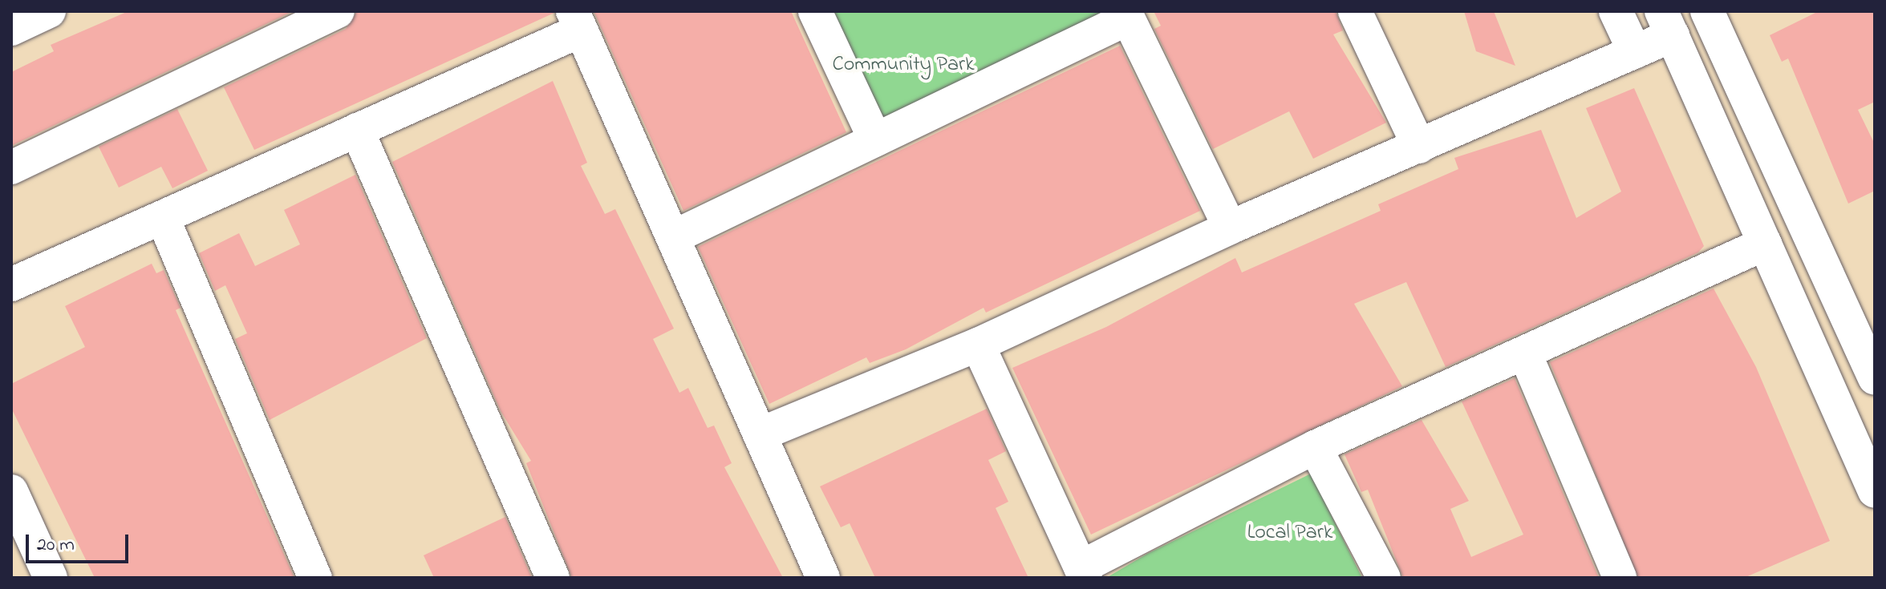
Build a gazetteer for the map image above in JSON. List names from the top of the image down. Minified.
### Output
{"parks":["Community Park","Local Park"],"scale_bar":"20 m"}
